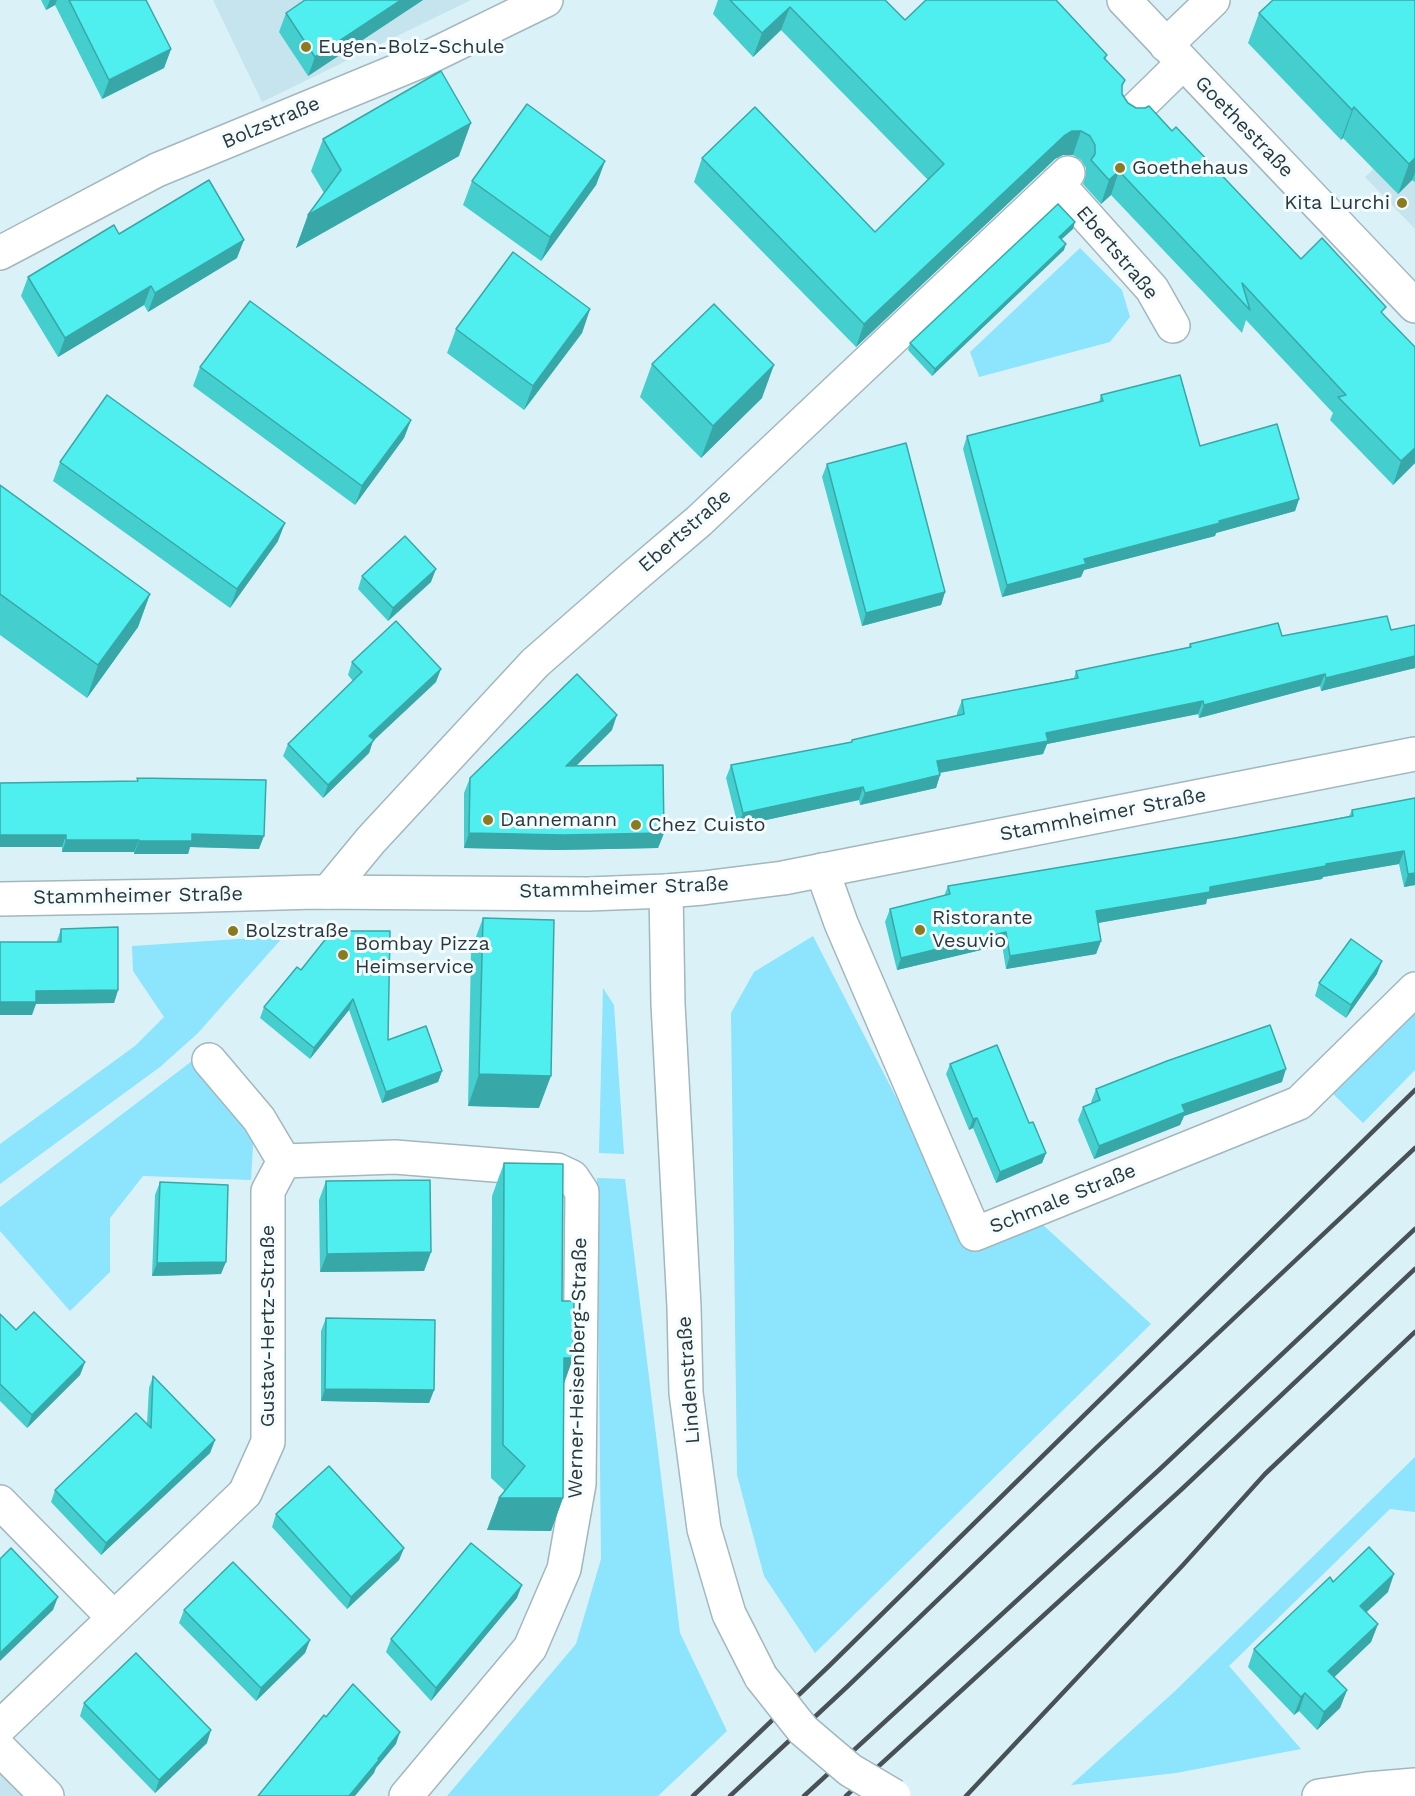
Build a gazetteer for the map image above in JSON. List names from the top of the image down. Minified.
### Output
{"streets":{"street":["Bolzstraße","Goethestraße","Ebertstraße","Stammheimer Straße","Schmale Straße","Gustav-Hertz-Straße","Werner-Heisenberg-Straße","Lindenstraße"]},"crossings":[["Ebertstraße","Stammheimer Straße"],["Stammheimer Straße","Schmale Straße"],["Stammheimer Straße","Lindenstraße"],["Gustav-Hertz-Straße","Werner-Heisenberg-Straße"]],"places":["Eugen-Bolz-Schule","Goethehaus","Kita Lurchi","Dannemann","Chez Cuisto","Ristorante Vesuvio","Bolzstraße","Bombay Pizza Heimservice"]}
